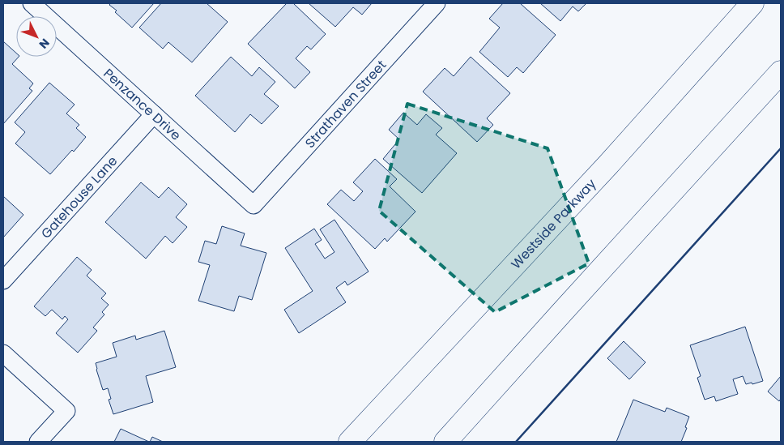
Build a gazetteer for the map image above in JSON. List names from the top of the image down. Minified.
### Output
{"streets":{"highway":["Westside Parkway"],"street":["Penzance Drive","Strathaven Street","Gatehouse Lane"]},"crossings":[["Penzance Drive","Strathaven Street"],["Penzance Drive","Gatehouse Lane"]],"north":"bottom right"}
